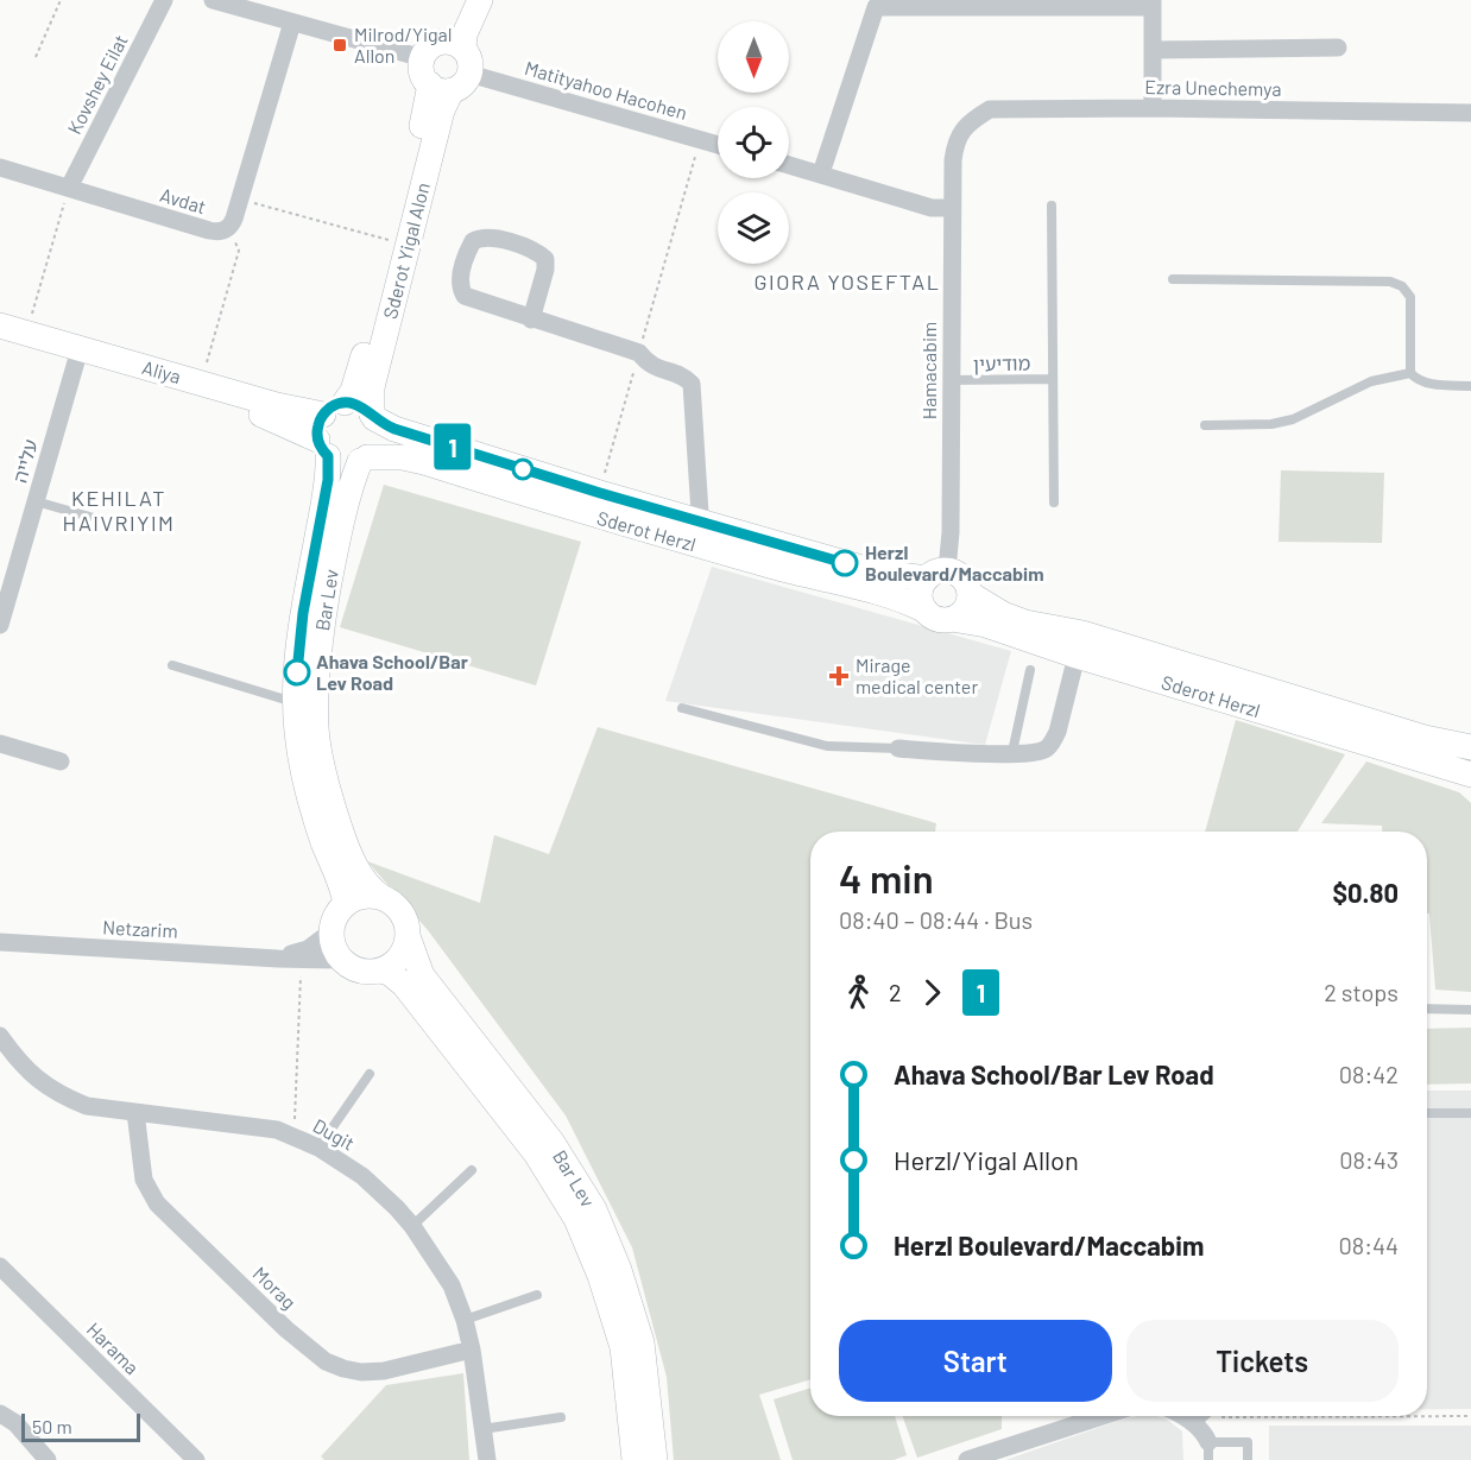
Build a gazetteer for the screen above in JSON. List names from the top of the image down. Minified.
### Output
{"streets":{"street":["Kovshey Eilat","Ezra Unechemya","Matityahoo Hacohen","Avdat","Sderot Yigal Alon","Hamacabim","Aliya","עלייה","Sderot Herzl","Bar Lev","Netzarim","Dugit","Morag","Harama"],"lane":["מודיעין"]},"crossings":[["Kovshey Eilat","Avdat"],["Ezra Unechemya","Hamacabim"],["Matityahoo Hacohen","Sderot Yigal Alon"],["Sderot Yigal Alon","Aliya"],["Sderot Yigal Alon","Sderot Herzl"],["Sderot Yigal Alon","Bar Lev"],["מודיעין","Hamacabim"],["Hamacabim","Sderot Herzl"],["Aliya","עלייה"],["Aliya","Sderot Herzl"],["Aliya","Bar Lev"],["Sderot Herzl","Bar Lev"],["Bar Lev","Netzarim"],["Dugit","Morag"]],"districts":["GIORA YOSEFTAL","KEHILAT HAIVRIYIM"],"places":{"transit":["Milrod/Yigal Allon"],"other":["Herzl Boulevard/Maccabim","Ahava School/Bar Lev Road"],"health":["Mirage medical center"]},"lines":["bus line 1"],"scale_bar":"50 m","north":"bottom","page":{"on_map":"1","heading":["4 min","08:40 – 08:44 · Bus","$0.80"],"legs":["2","1","2 stops"],"list":[{"name":"Ahava School/Bar Lev Road","value":"08:42"},{"name":"Herzl/Yigal Allon","value":"08:43"},{"name":"Herzl Boulevard/Maccabim","value":"08:44"}],"buttons":["Start","Tickets"],"scale":"50 m"}}
